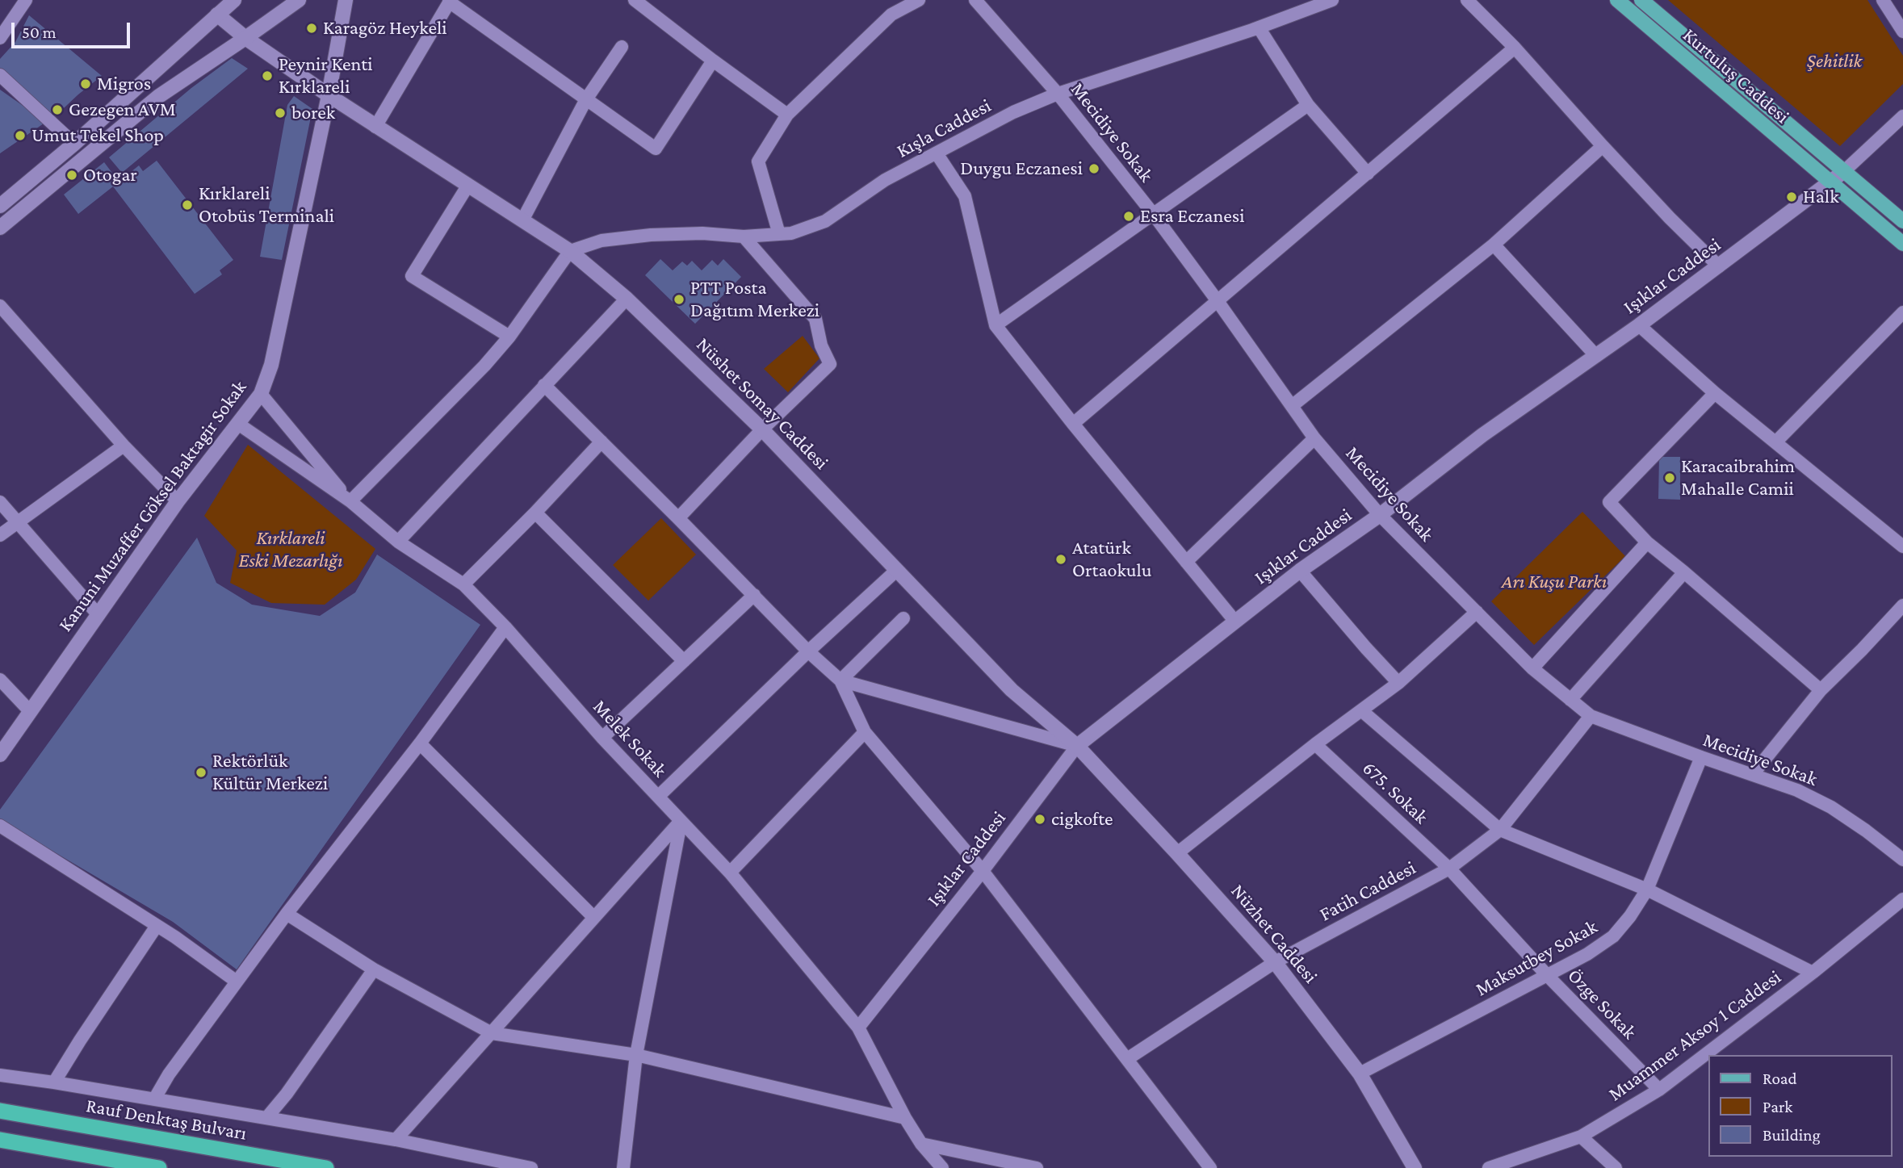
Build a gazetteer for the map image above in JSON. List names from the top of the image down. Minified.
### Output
{"streets":{"highway":["Rauf Denktaş Bulvarı"],"main road":["Kurtuluş Caddesi"],"street":["Kışla Caddesi","Mecidiye Sokak","Işıklar Caddesi","Nüshet Somay Caddesi","Kanuni Muzaffer Göksel Baktagir Sokak","Melek Sokak","675. Sokak","Fatih Caddesi","Nüzhet Caddesi","Maksutbey Sokak","Özge Sokak","Muammer Aksoy 1 Caddesi"]},"crossings":[["Kurtuluş Caddesi","Işıklar Caddesi"],["Kışla Caddesi","Mecidiye Sokak"],["Kışla Caddesi","Nüshet Somay Caddesi"],["Mecidiye Sokak","Işıklar Caddesi"],["Mecidiye Sokak","Fatih Caddesi"],["Mecidiye Sokak","Maksutbey Sokak"],["Işıklar Caddesi","Nüshet Somay Caddesi"],["Işıklar Caddesi","Melek Sokak"],["Işıklar Caddesi","Nüzhet Caddesi"],["Nüshet Somay Caddesi","Kanuni Muzaffer Göksel Baktagir Sokak"],["Nüshet Somay Caddesi","Nüzhet Caddesi"],["Kanuni Muzaffer Göksel Baktagir Sokak","Melek Sokak"],["675. Sokak","Fatih Caddesi"],["675. Sokak","Özge Sokak"],["Fatih Caddesi","Nüzhet Caddesi"],["Fatih Caddesi","Özge Sokak"],["Nüzhet Caddesi","Maksutbey Sokak"],["Maksutbey Sokak","Özge Sokak"],["Özge Sokak","Muammer Aksoy 1 Caddesi"]],"parks":["Şehitlik","Kırklareli Eski Mezarlığı","Arı Kuşu Parkı"],"places":["Karagöz Heykeli","Peynir Kenti Kırklareli","Migros","Gezegen AVM","borek","Umut Tekel Shop","Duygu Eczanesi","Otogar","Halk","Kırklareli Otobüs Terminali","Esra Eczanesi","PTT Posta Dağıtım Merkezi","Karacaibrahim Mahalle Camii","Atatürk Ortaokulu","Rektörlük Kültür Merkezi","cigkofte"],"legend":["Road","Park","Building"],"scale_bar":"50 m"}
